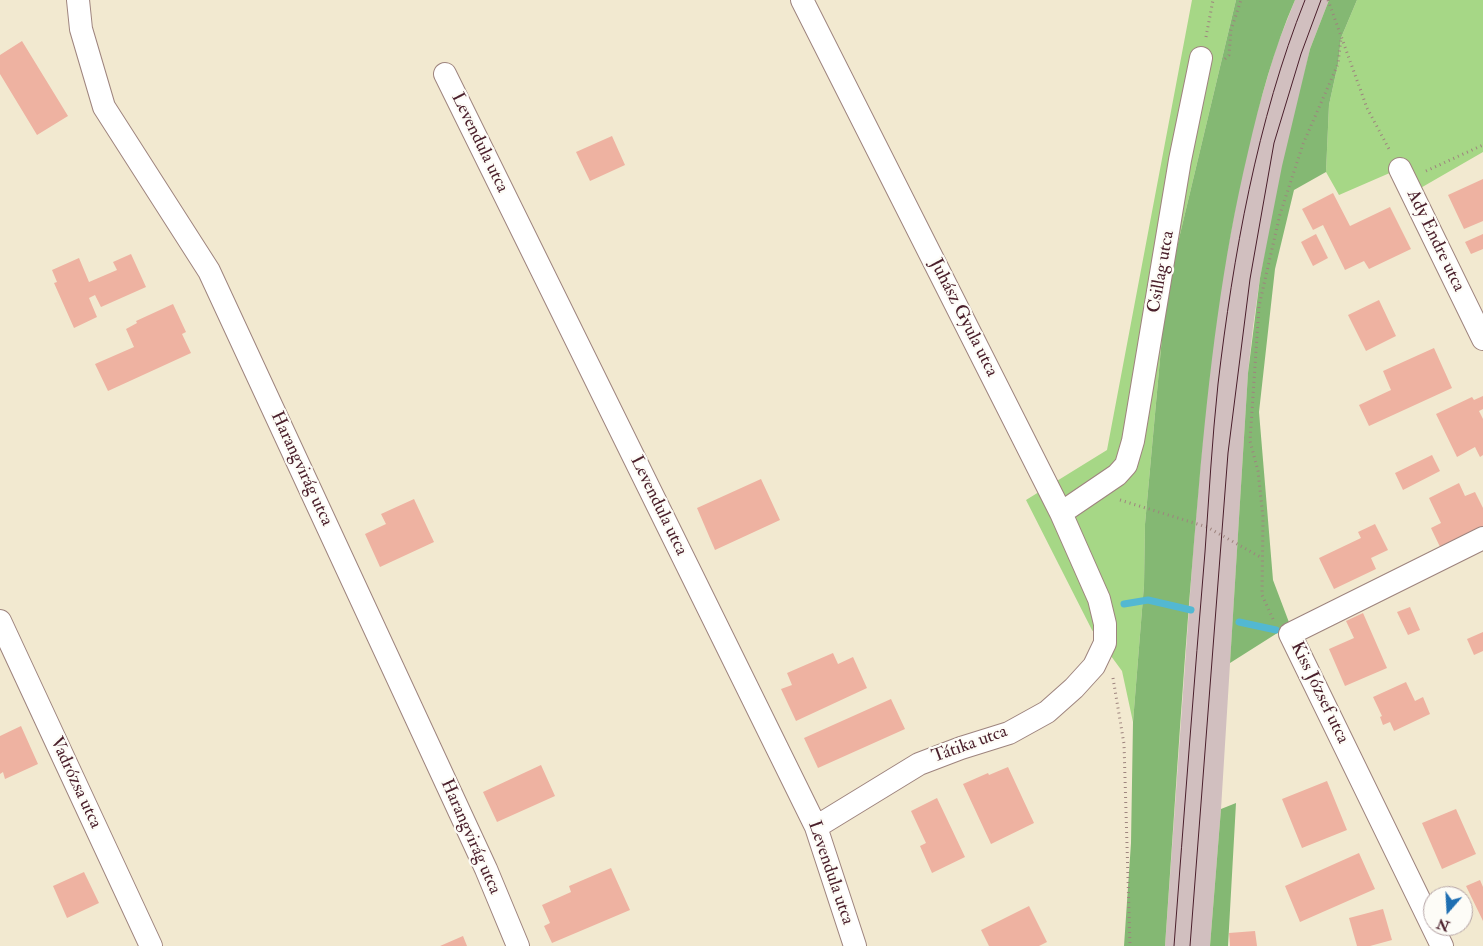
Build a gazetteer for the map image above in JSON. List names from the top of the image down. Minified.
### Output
{"streets":{"street":["Levendula utca","Ady Endre utca","Csillag utca","Juhász Gyula utca","Harangvirág utca","Kiss József utca","Tátika utca","Vadrózsa utca"]},"crossings":[["Levendula utca","Tátika utca"],["Csillag utca","Juhász Gyula utca"],["Juhász Gyula utca","Tátika utca"]],"north":"bottom"}
